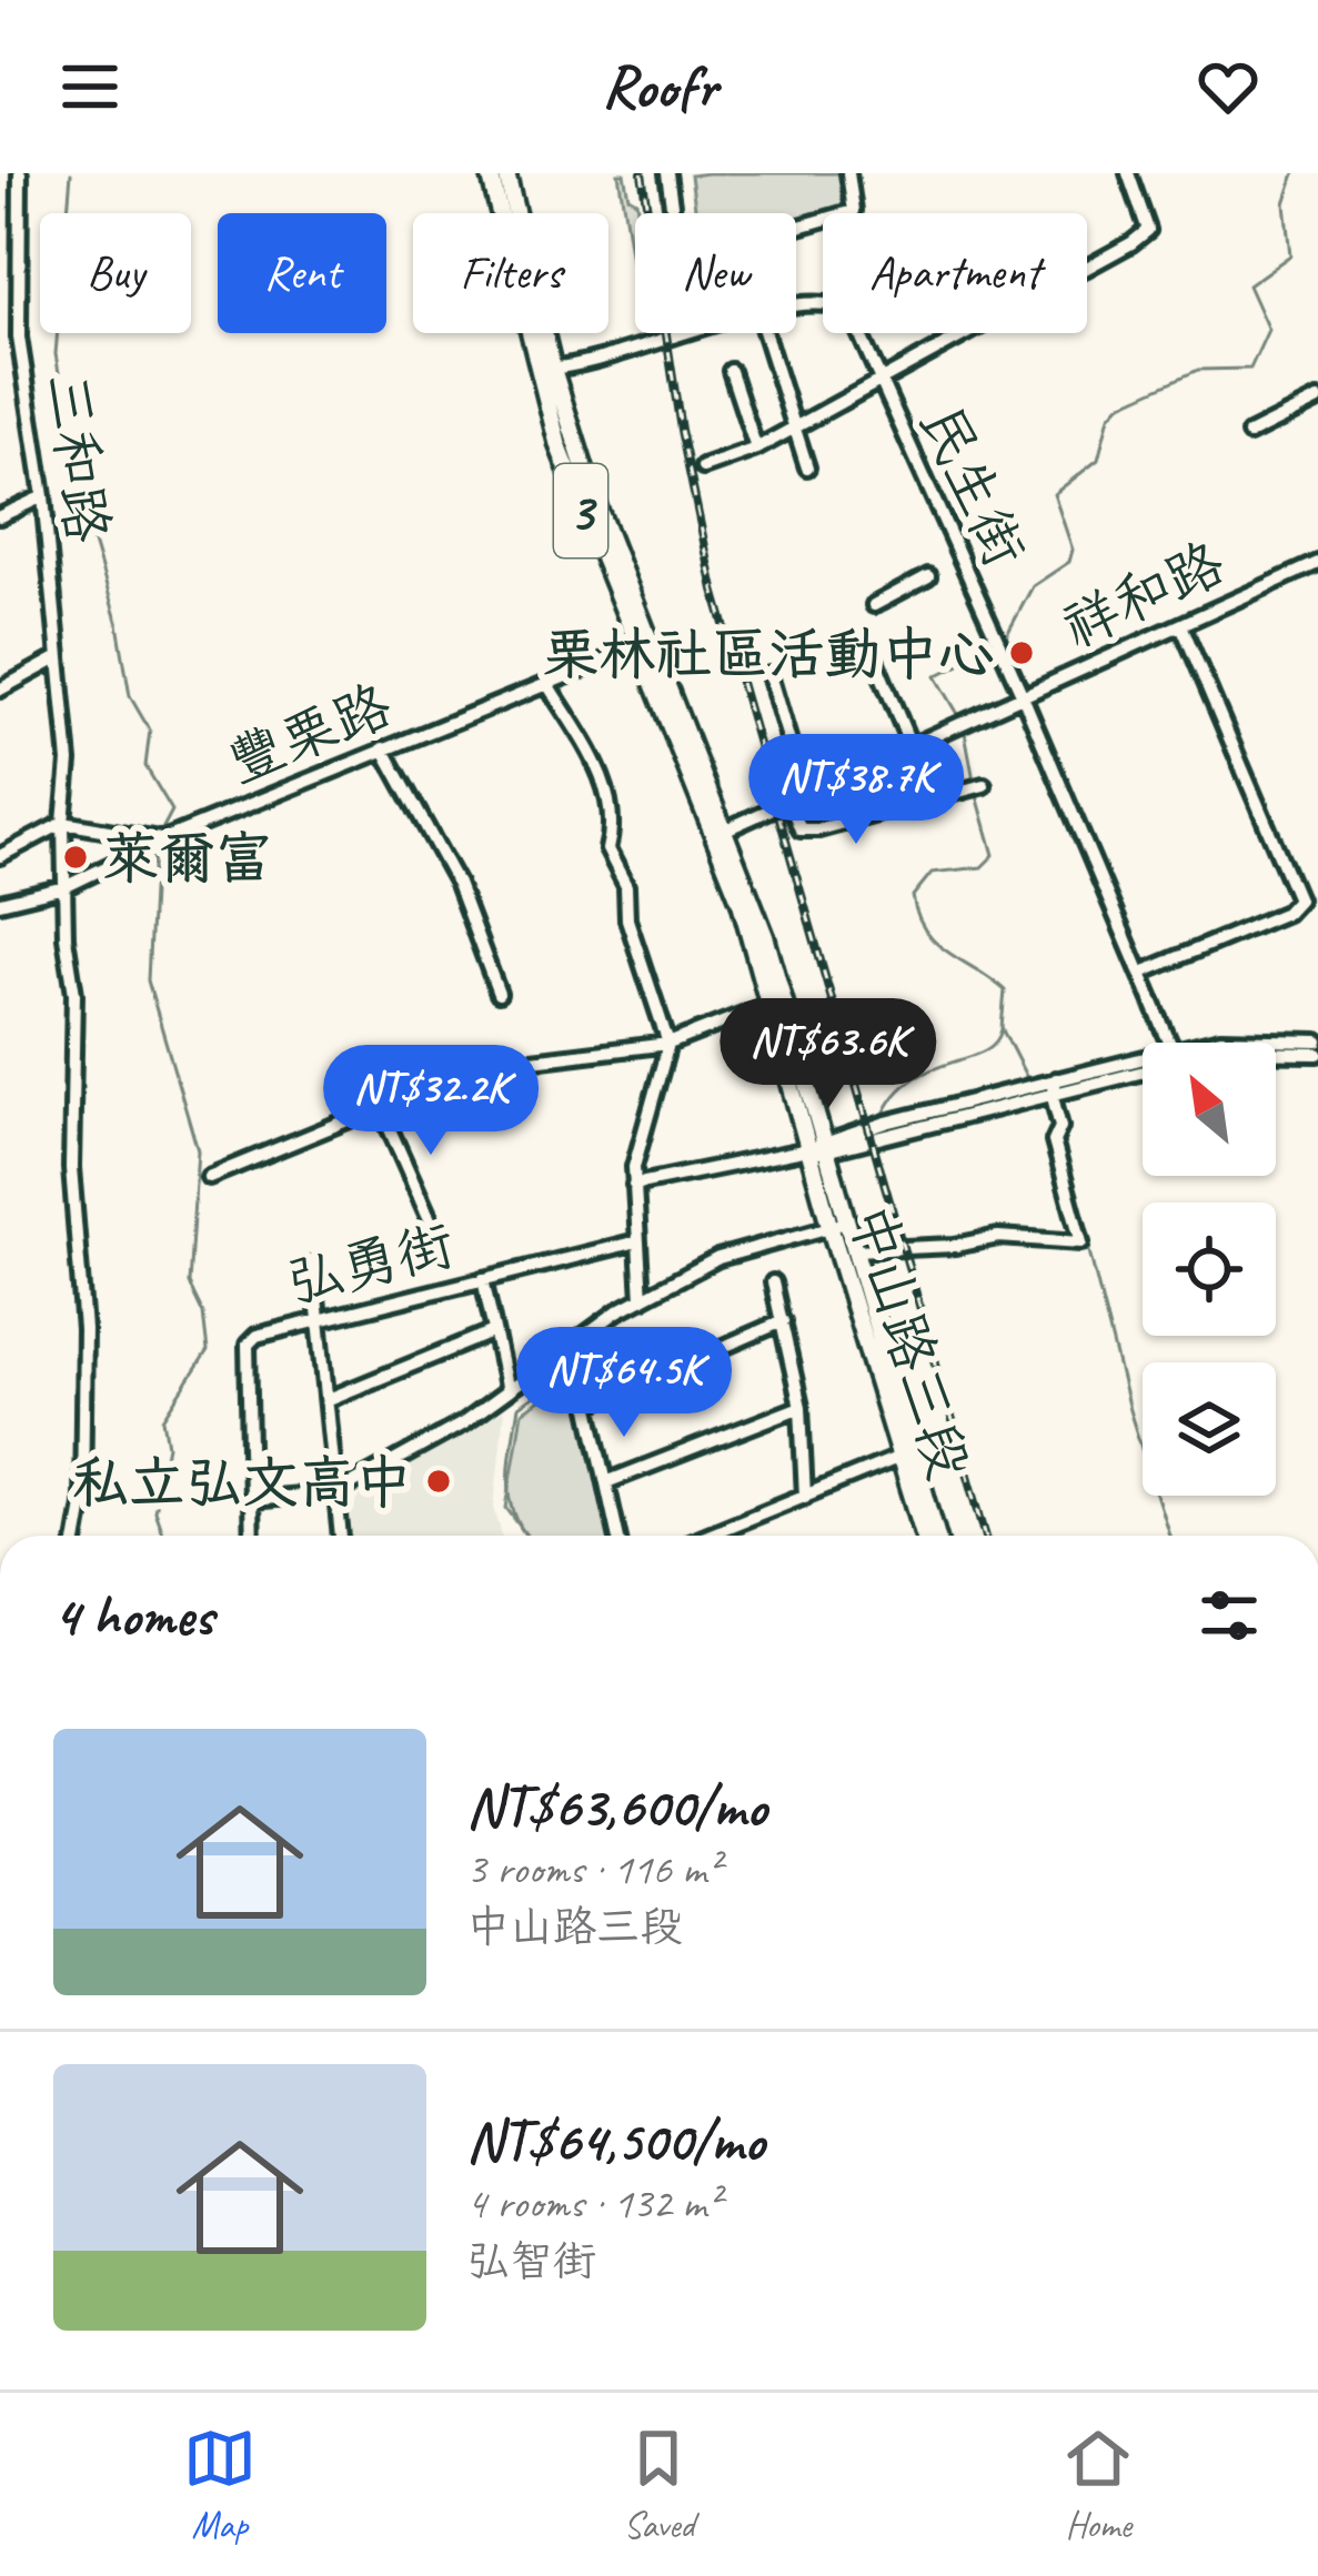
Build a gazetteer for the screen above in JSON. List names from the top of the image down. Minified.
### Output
{"streets":{"main road":["3","中山路三段"],"street":["三和路","民生街","祥和路","豐栗路","弘勇街"]},"crossings":[["三和路","豐栗路"],["民生街","祥和路"],["民生街","中山路三段"],["祥和路","中山路三段"],["豐栗路","中山路三段"]],"places":["栗林社區活動中心","萊爾富","私立弘文高中"],"north":"top left","page":{"header":"Roofr","chip":["Buy","Rent","Filters","New","Apartment"],"price":["NT$38.7K","NT$63.6K","NT$32.2K","NT$64.5K"],"heading":"4 homes","list":[{"name":"NT$63,600/mo","note":"3 rooms · 116 m² · 中山路三段"},{"name":"NT$64,500/mo","note":"4 rooms · 132 m² · 弘智街"}],"tabs":["Map","Saved","Home"]}}
